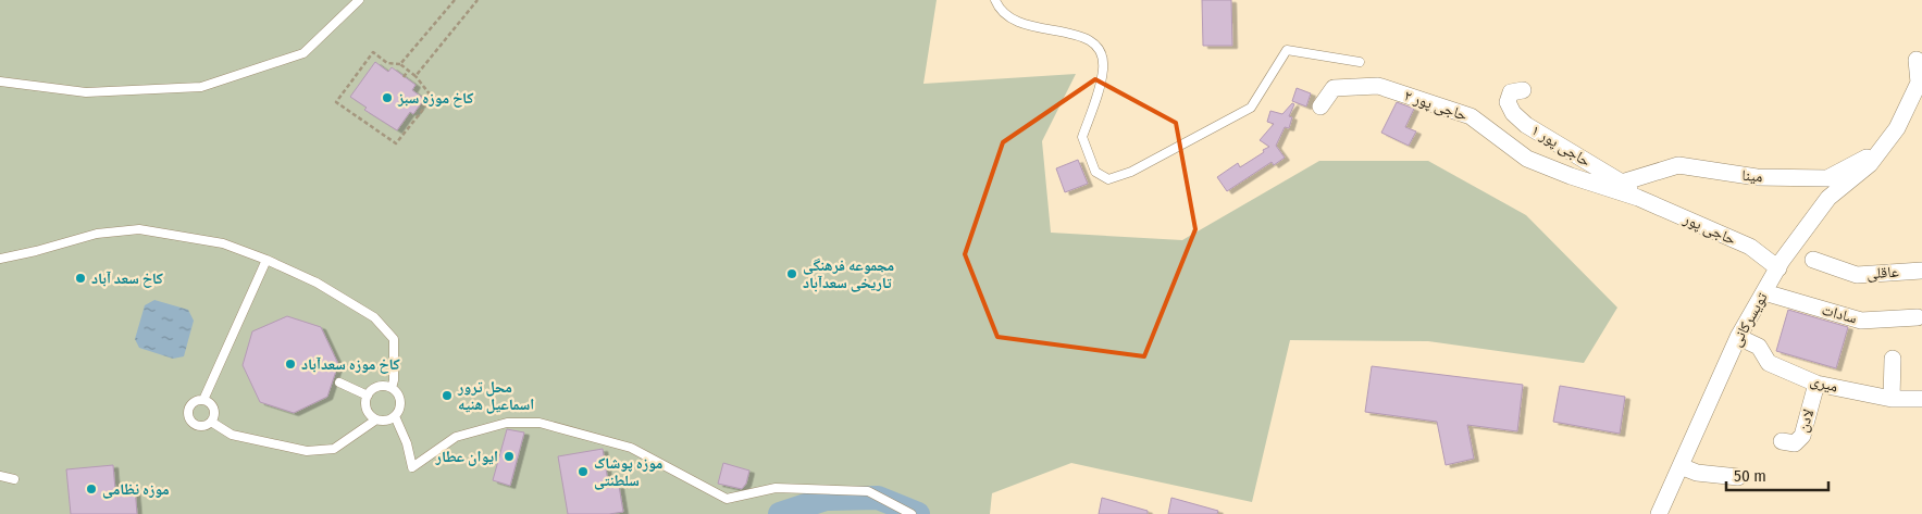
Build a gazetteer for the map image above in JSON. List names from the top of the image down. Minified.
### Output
{"streets":{"street":["حاجی پور ۲","حاجی پور ۱","مینا","حاجی پور","عاقلی","سادات","تویسرکانی","میری","لادن"]},"crossings":[["حاجی پور ۲","حاجی پور ۱"],["حاجی پور ۲","حاجی پور"],["حاجی پور ۱","مینا"],["حاجی پور ۱","حاجی پور"],["مینا","تویسرکانی"],["حاجی پور","تویسرکانی"],["سادات","تویسرکانی"],["تویسرکانی","میری"],["میری","لادن"]],"places":["کاخ موزه سبز","مجموعه فرهنگی تاریخی سعدآباد","کاخ سعد آباد","کاخ موزه سعدآباد","محل ترور اسماعیل هنیه","ایوان عطار","موزه پوشاک سلطنتی","موزه نظامی"],"scale_bar":"50 m"}
